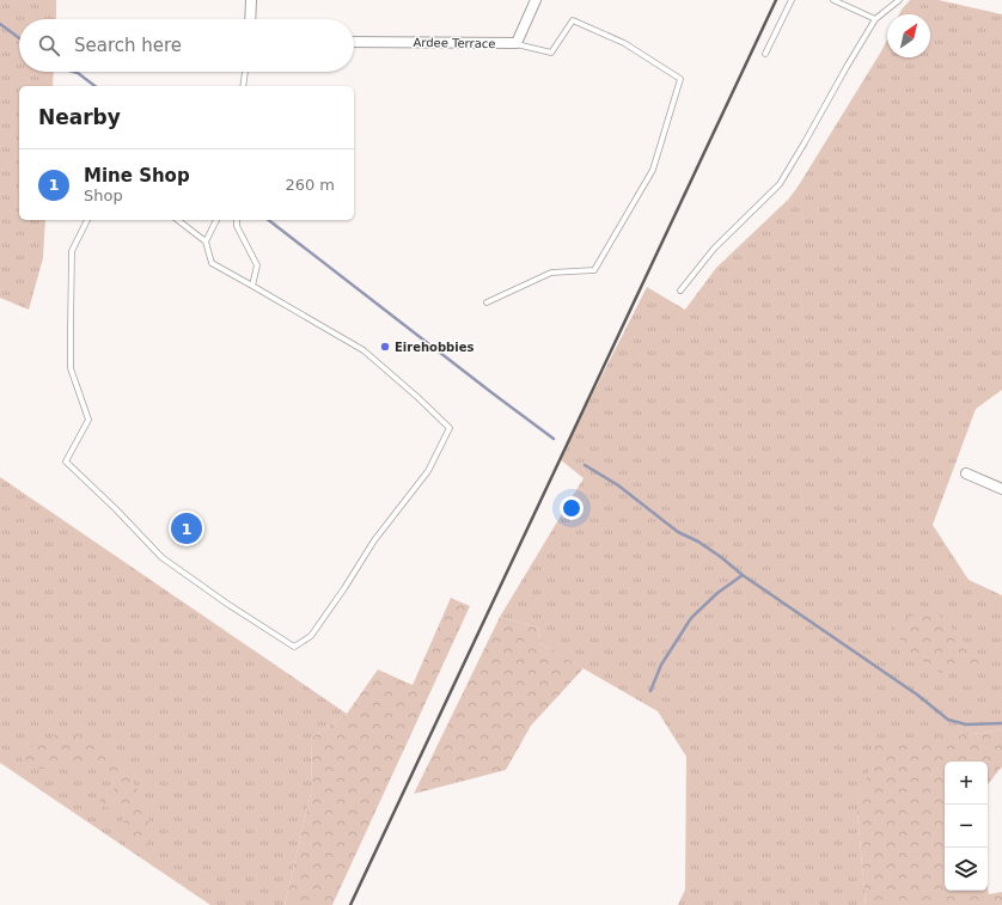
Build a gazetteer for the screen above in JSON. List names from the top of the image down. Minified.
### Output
{"streets":{"street":["Ardee Terrace"]},"places":["Eirehobbies"],"north":"top right","page":{"search":"Search here","heading":"Nearby","list":[{"mark":"1","name":"Mine Shop","note":"Shop","value":"260 m"}],"pins":"1","map_buttons":["+","−"]}}
